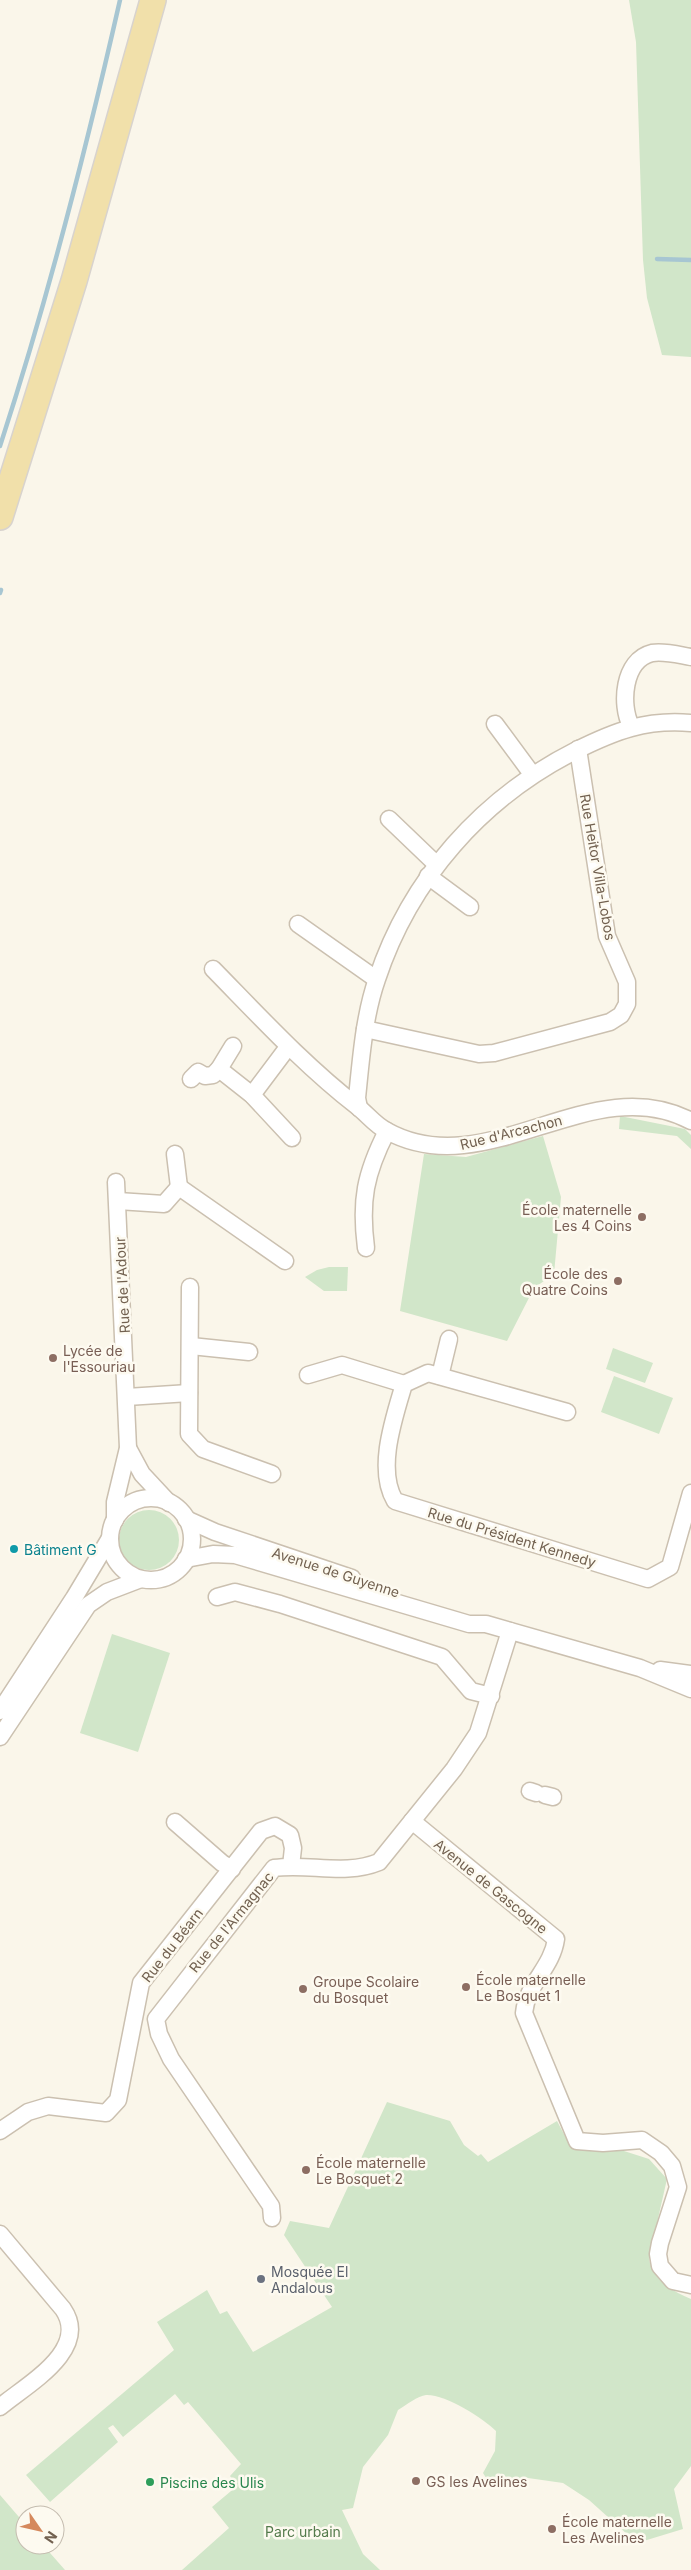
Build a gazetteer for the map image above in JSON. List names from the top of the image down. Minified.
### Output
{"streets":{"street":["Rue Heitor Villa-Lobos","Rue d'Arcachon","Rue de l'Adour","Rue du Président Kennedy","Avenue de Guyenne","Avenue de Gascogne","Rue de l'Armagnac","Rue du Béarn"]},"crossings":[["Rue de l'Adour","Avenue de Guyenne"],["Avenue de Guyenne","Rue de l'Armagnac"],["Avenue de Gascogne","Rue de l'Armagnac"],["Rue de l'Armagnac","Rue du Béarn"]],"parks":["Parc urbain"],"places":["École maternelle Les 4 Coins","École des Quatre Coins","Lycée de l'Essouriau","Bâtiment G","École maternelle Le Bosquet 1","Groupe Scolaire du Bosquet","École maternelle Le Bosquet 2","Mosquée El Andalous","GS les Avelines","Piscine des Ulis","École maternelle Les Avelines"],"north":"bottom right"}
